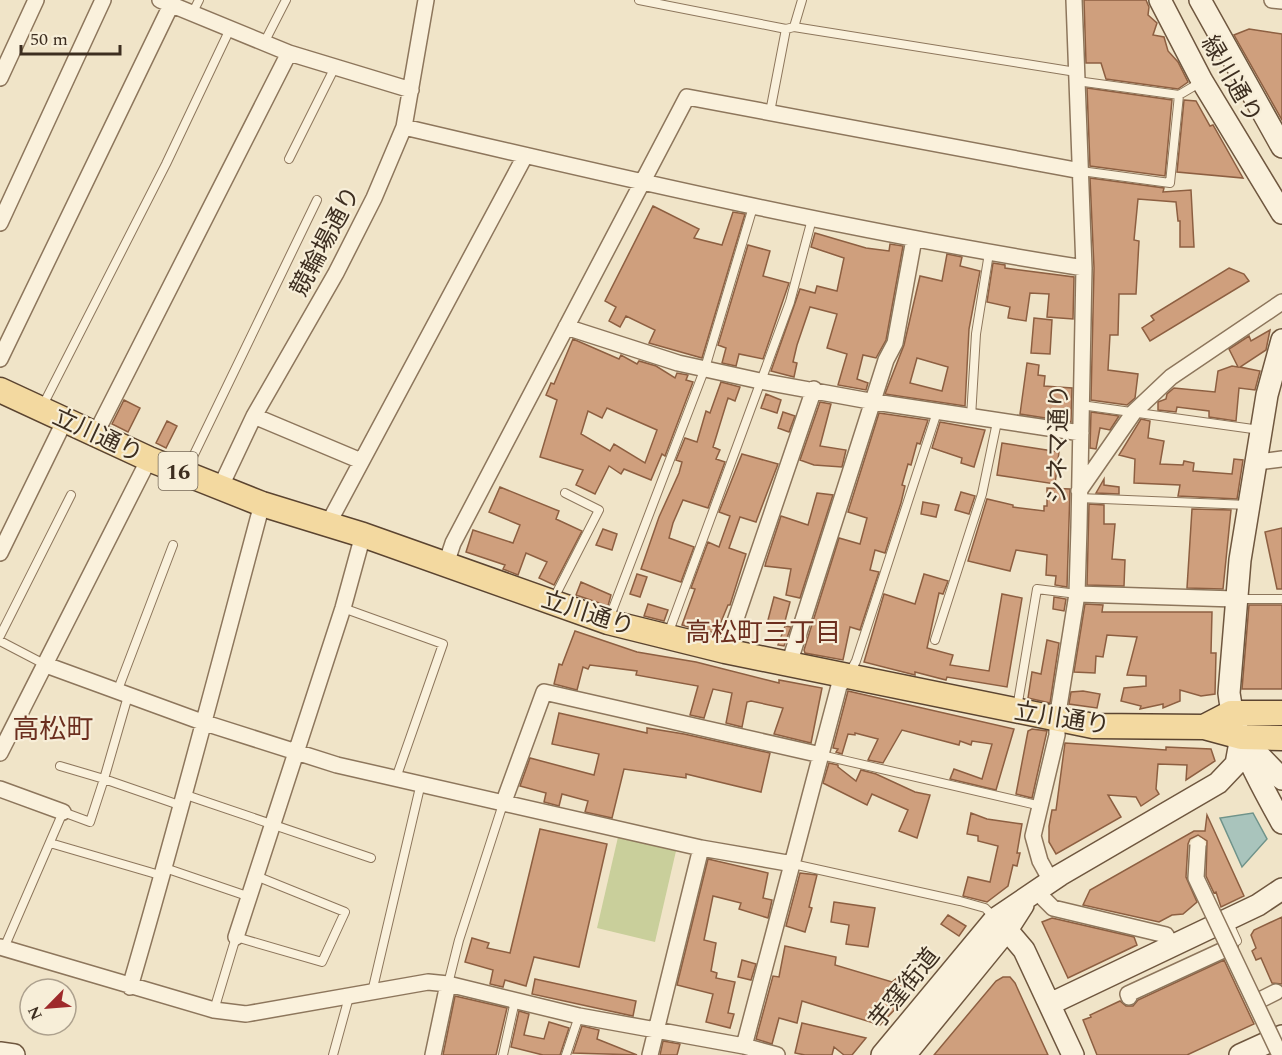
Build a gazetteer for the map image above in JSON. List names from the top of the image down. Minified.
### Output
{"streets":{"main road":["立川通り","16"],"street":["緑川通り","競輪場通り","シネマ通り","芋窪街道"]},"crossings":[["競輪場通り","立川通り"],["立川通り","シネマ通り"],["立川通り","16"]],"districts":["高松町三丁目","高松町"],"scale_bar":"50 m","north":"bottom left"}
